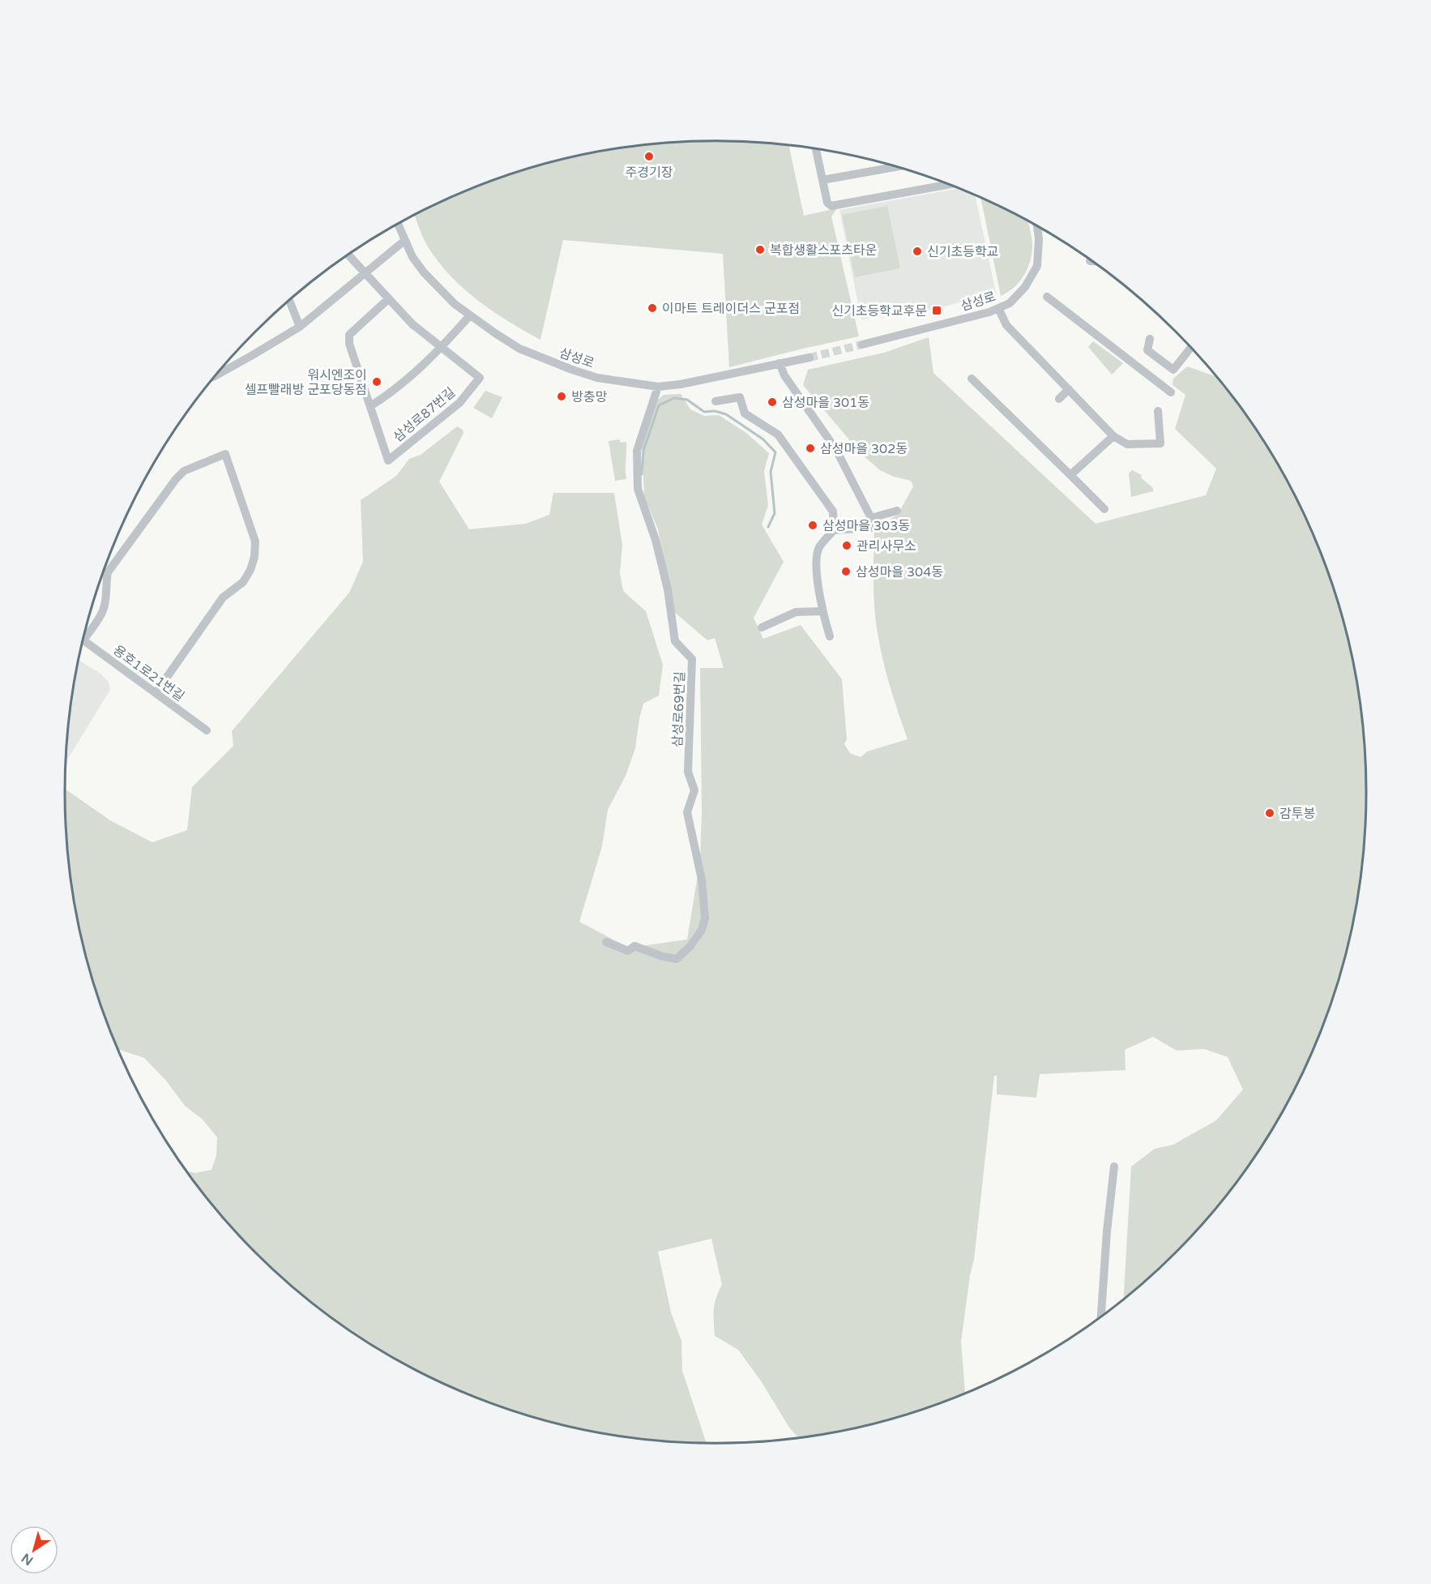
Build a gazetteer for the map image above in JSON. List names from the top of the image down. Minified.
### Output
{"streets":{"street":["삼성로","삼성로87번길","용호1로21번길","삼성로69번길"]},"crossings":[["삼성로","삼성로69번길"]],"places":{"other":["주경기장","복합생활스포츠타운","신기초등학교","이마트 트레이더스 군포점","워시엔조이 셀프빨래방 군포당동점","방충망","삼성마을 301동","삼성마을 302동","삼성마을 303동","관리사무소","삼성마을 304동","감투봉"],"transit":["신기초등학교후문"]},"north":"bottom left"}
